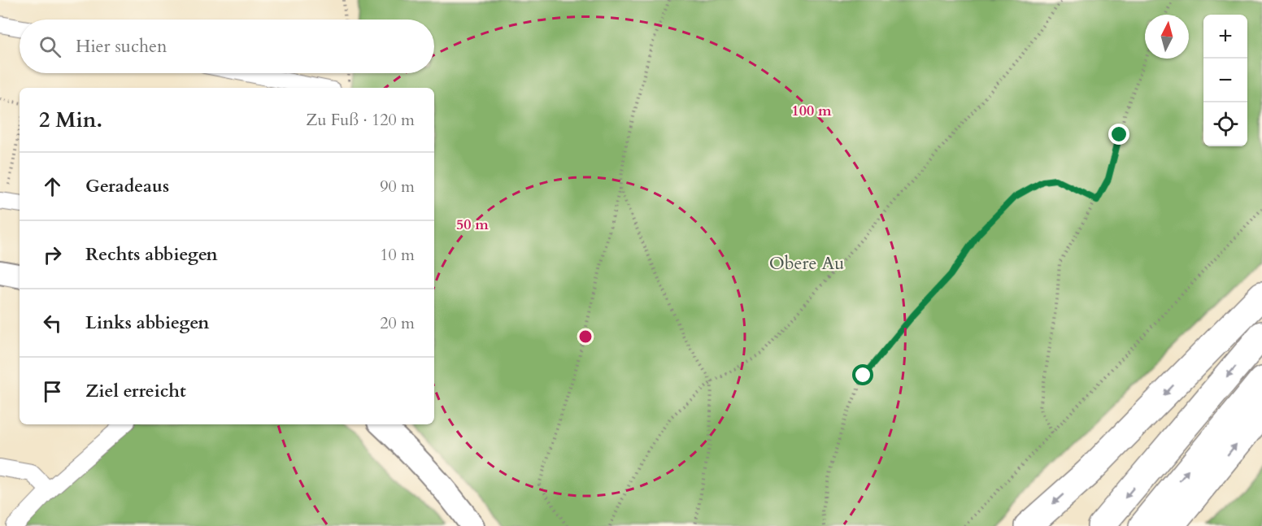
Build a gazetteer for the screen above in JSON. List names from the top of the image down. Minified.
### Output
{"parks":["Obere Au"],"north":"top","page":{"map_buttons":["+","−"],"search":"Hier suchen","heading":["2 Min.","Zu Fuß · 120 m"],"list":[["Geradeaus","90 m"],["Rechts abbiegen","10 m"],["Links abbiegen","20 m"],"Ziel erreicht"]},"rings":["100 m","50 m"]}
